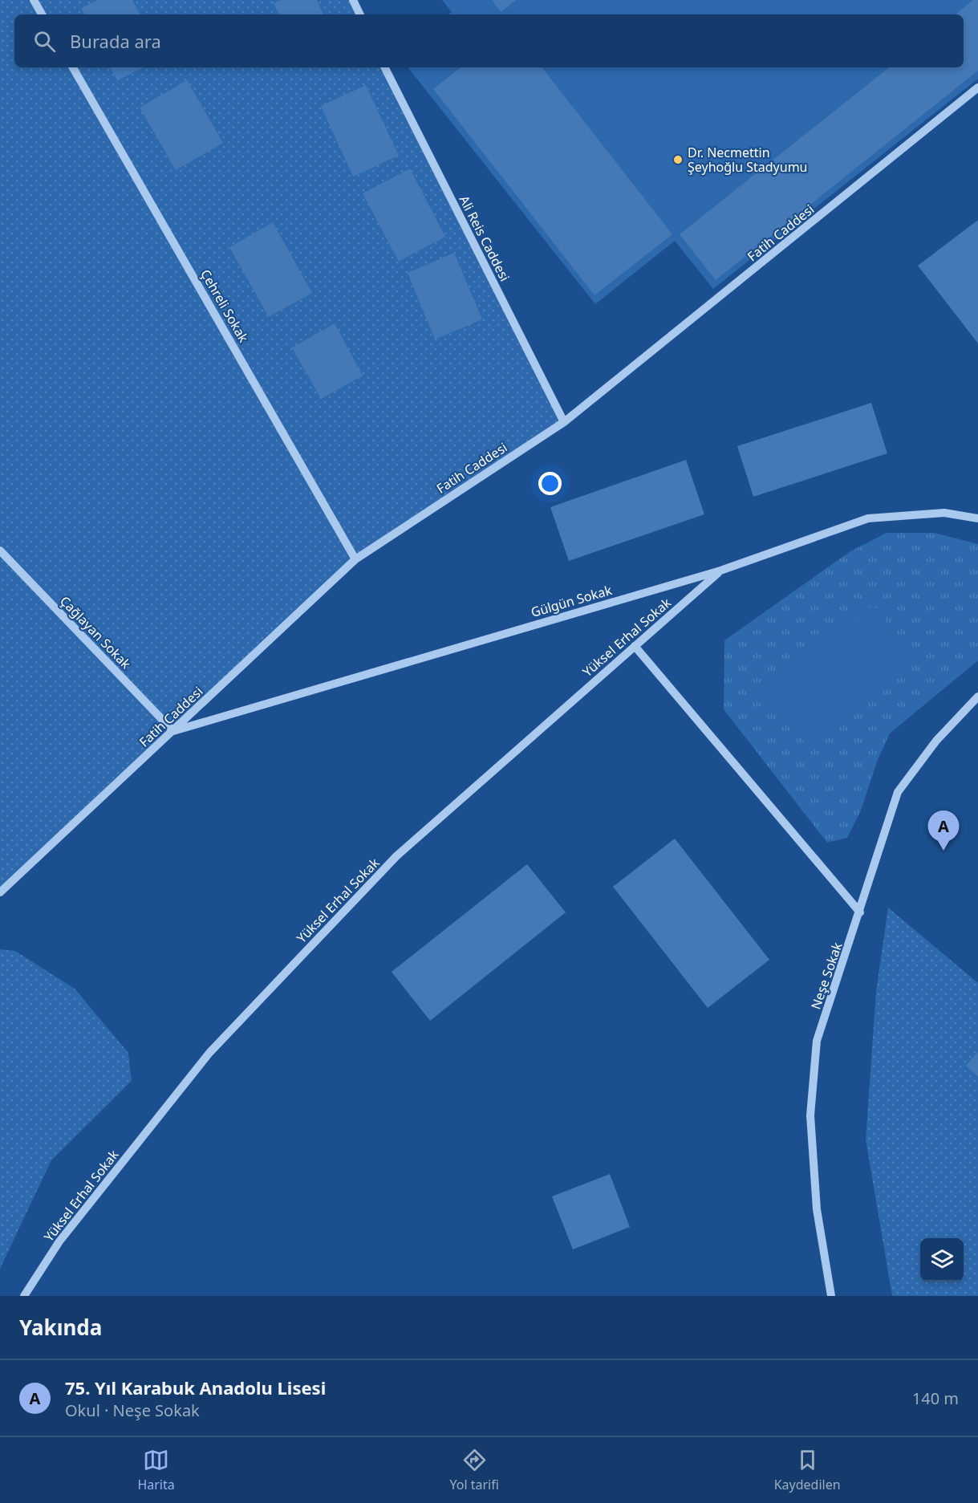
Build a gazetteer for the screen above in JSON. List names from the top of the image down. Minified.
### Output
{"streets":{"street":["Fatih Caddesi","Ali Reis Caddesi","Çehreli Sokak","Gülgün Sokak","Çağlayan Sokak","Yüksel Erhal Sokak","Neşe Sokak"]},"crossings":[["Fatih Caddesi","Ali Reis Caddesi"],["Fatih Caddesi","Çehreli Sokak"],["Fatih Caddesi","Gülgün Sokak"],["Fatih Caddesi","Çağlayan Sokak"],["Gülgün Sokak","Çağlayan Sokak"],["Gülgün Sokak","Yüksel Erhal Sokak"]],"places":["Dr. Necmettin Şeyhoğlu Stadyumu"],"page":{"search":"Burada ara","pins":"A","heading":"Yakında","list":[{"mark":"A","name":"75. Yıl Karabuk Anadolu Lisesi","note":"Okul · Neşe Sokak","value":"140 m"}],"nav":["Harita","Yol tarifi","Kaydedilen"]}}
